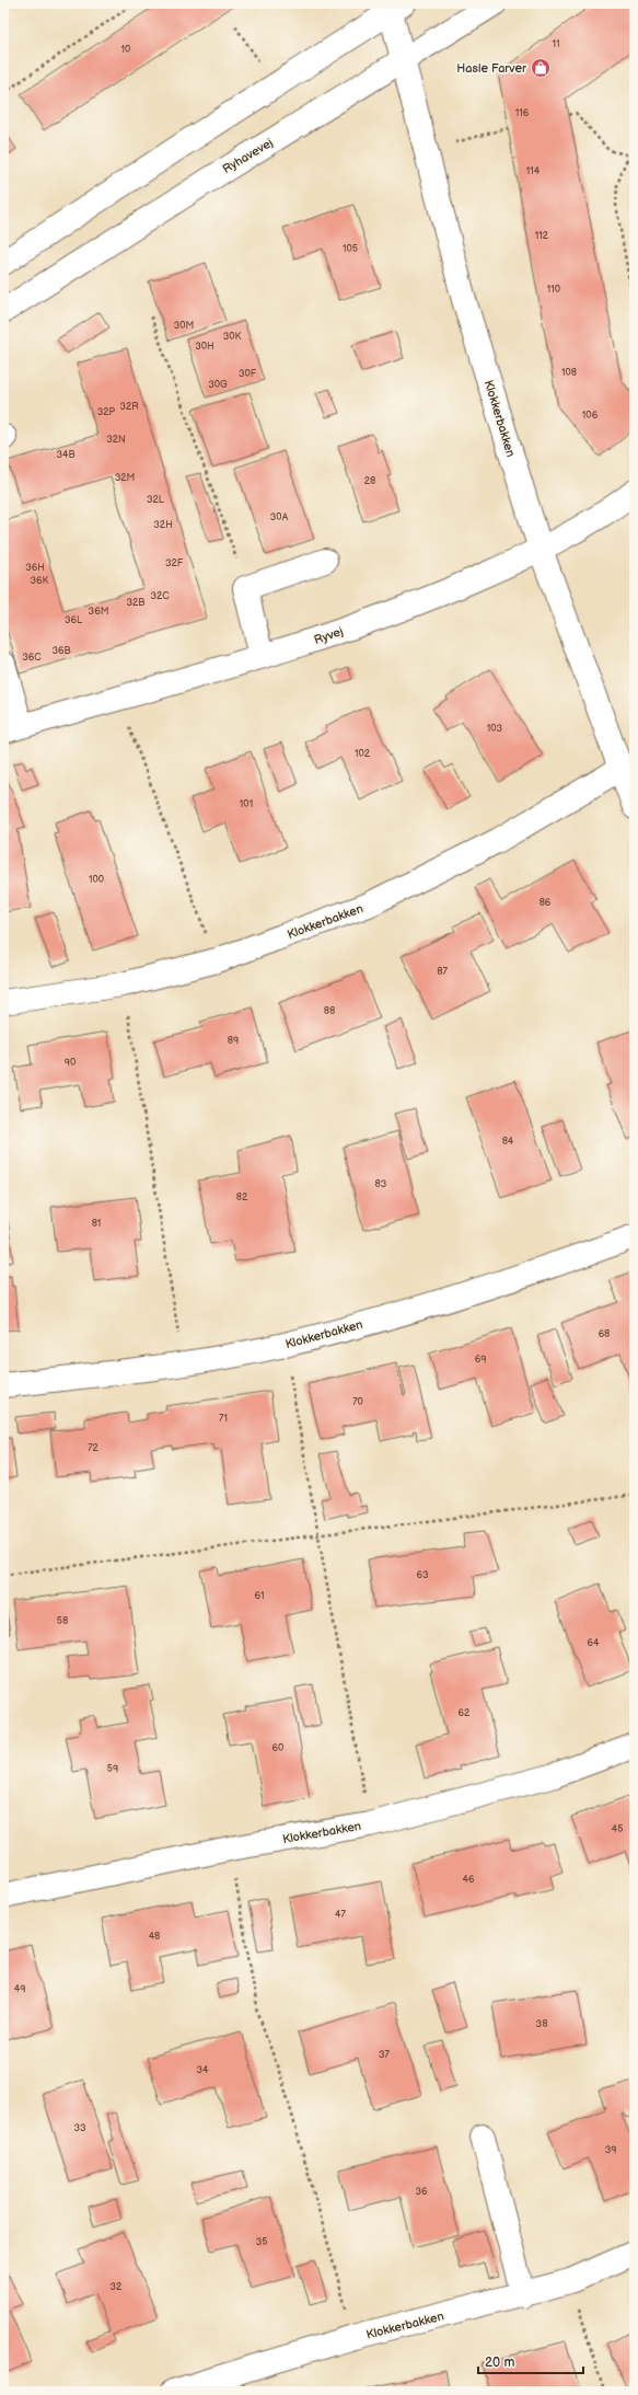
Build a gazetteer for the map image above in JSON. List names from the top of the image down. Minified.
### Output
{"streets":{"street":["Ryhavevej","Klokkerbakken","Ryvej"]},"crossings":[["Ryhavevej","Klokkerbakken"],["Klokkerbakken","Ryvej"]],"places":{"shop":["Hasle Farver"]},"house_numbers":["11","10","116","114","112","105","110","30M","30K","30H","108","30F","30G","32R","32P","106","32N","34B","32M","28","32L","30A","32H","32F","36H","36K","32C","32B","36M","36L","36B","36C","103","102","101","100","86","87","88","89","90","84","83","82","81","68","69","70","71","72","63","61","58","64","62","60","59","45","46","47","48","49","38","37","34","33","39","36","35","32"],"scale_bar":"20 m"}
